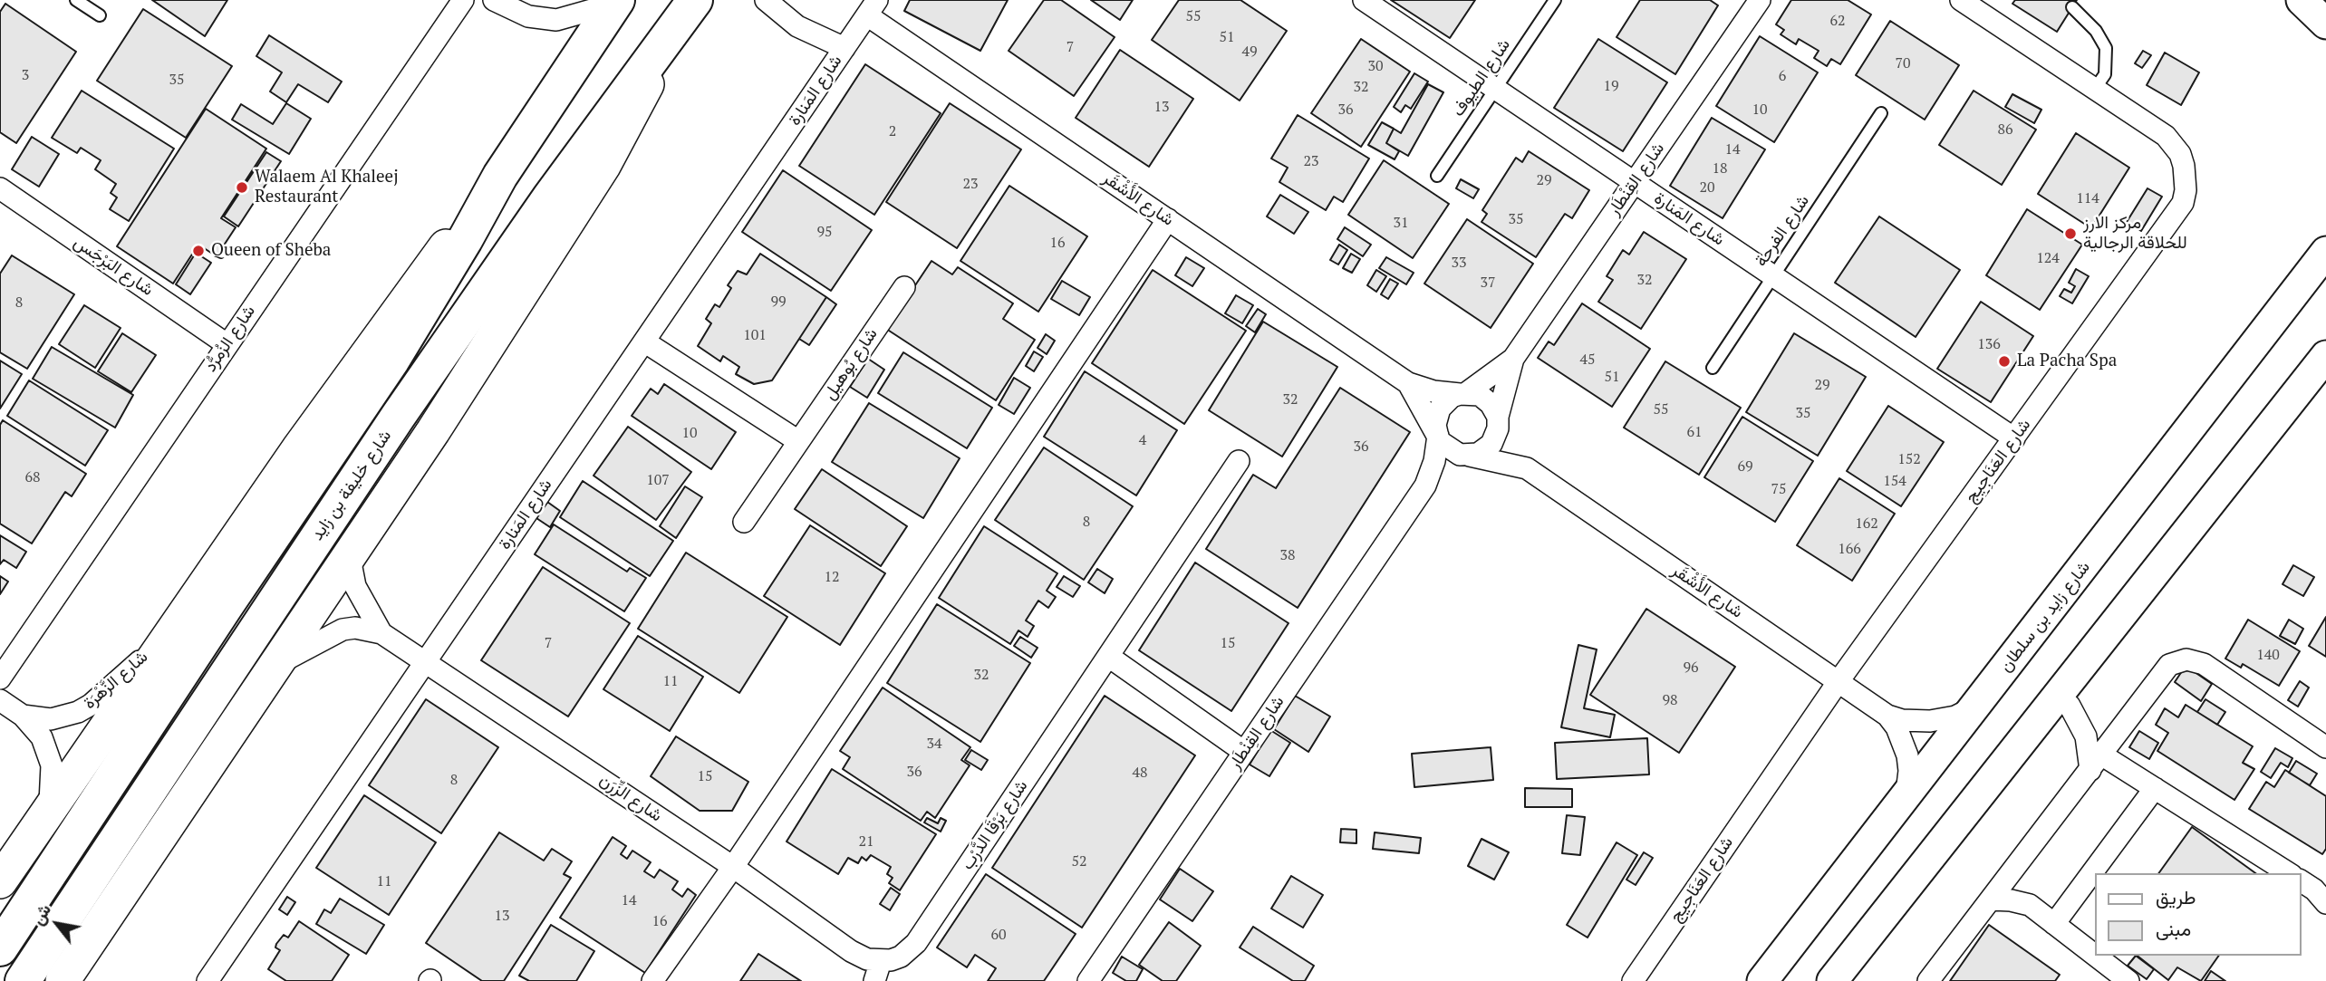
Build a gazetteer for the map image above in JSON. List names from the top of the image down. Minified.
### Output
{"streets":{"highway":["شارع خليفة بن زايد"],"main road":["شارع زايد بن سلطان"],"street":["شارع المَنارة","شارع القِنْطَار","شارع الأَشْقَر","شارع البَرْجَس","شارع الزُمرُّد","شارع بُوهيل","شارع العَنَاجِيج","شارع الزَّهْرَة","شارع الزِّرَن","شارع بَرْقَا الدَّرْب"],"lane":["شارع الطيوف","شارع الفرحة"]},"crossings":[["شارع الطيوف","شارع المَنارة"],["شارع المَنارة","شارع القِنْطَار"],["شارع المَنارة","شارع الأَشْقَر"],["شارع المَنارة","شارع الفرحة"],["شارع المَنارة","شارع العَنَاجِيج"],["شارع المَنارة","شارع الزِّرَن"],["شارع القِنْطَار","شارع الأَشْقَر"],["شارع الأَشْقَر","شارع العَنَاجِيج"],["شارع الأَشْقَر","شارع زايد بن سلطان"],["شارع البَرْجَس","شارع الزُمرُّد"],["شارع الزِّرَن","شارع بَرْقَا الدَّرْب"]],"places":["Walaem Al Khaleej Restaurant","مركز الارز للحلاقة الرجالية","Queen of Sheba","La Pacha Spa"],"house_numbers":["55","62","51","7","49","70","30","3","6","35","19","32","13","36","10","86","2","14","23","18","29","23","20","114","35","31","95","16","124","33","32","37","99","8","101","136","45","51","29","32","55","35","61","10","4","36","152","69","68","107","154","75","8","162","166","38","12","7","15","140","96","32","11","98","34","36","48","15","8","21","52","11","14","13","16","60"],"legend":["طريق","مبنى"],"north":"top left"}
